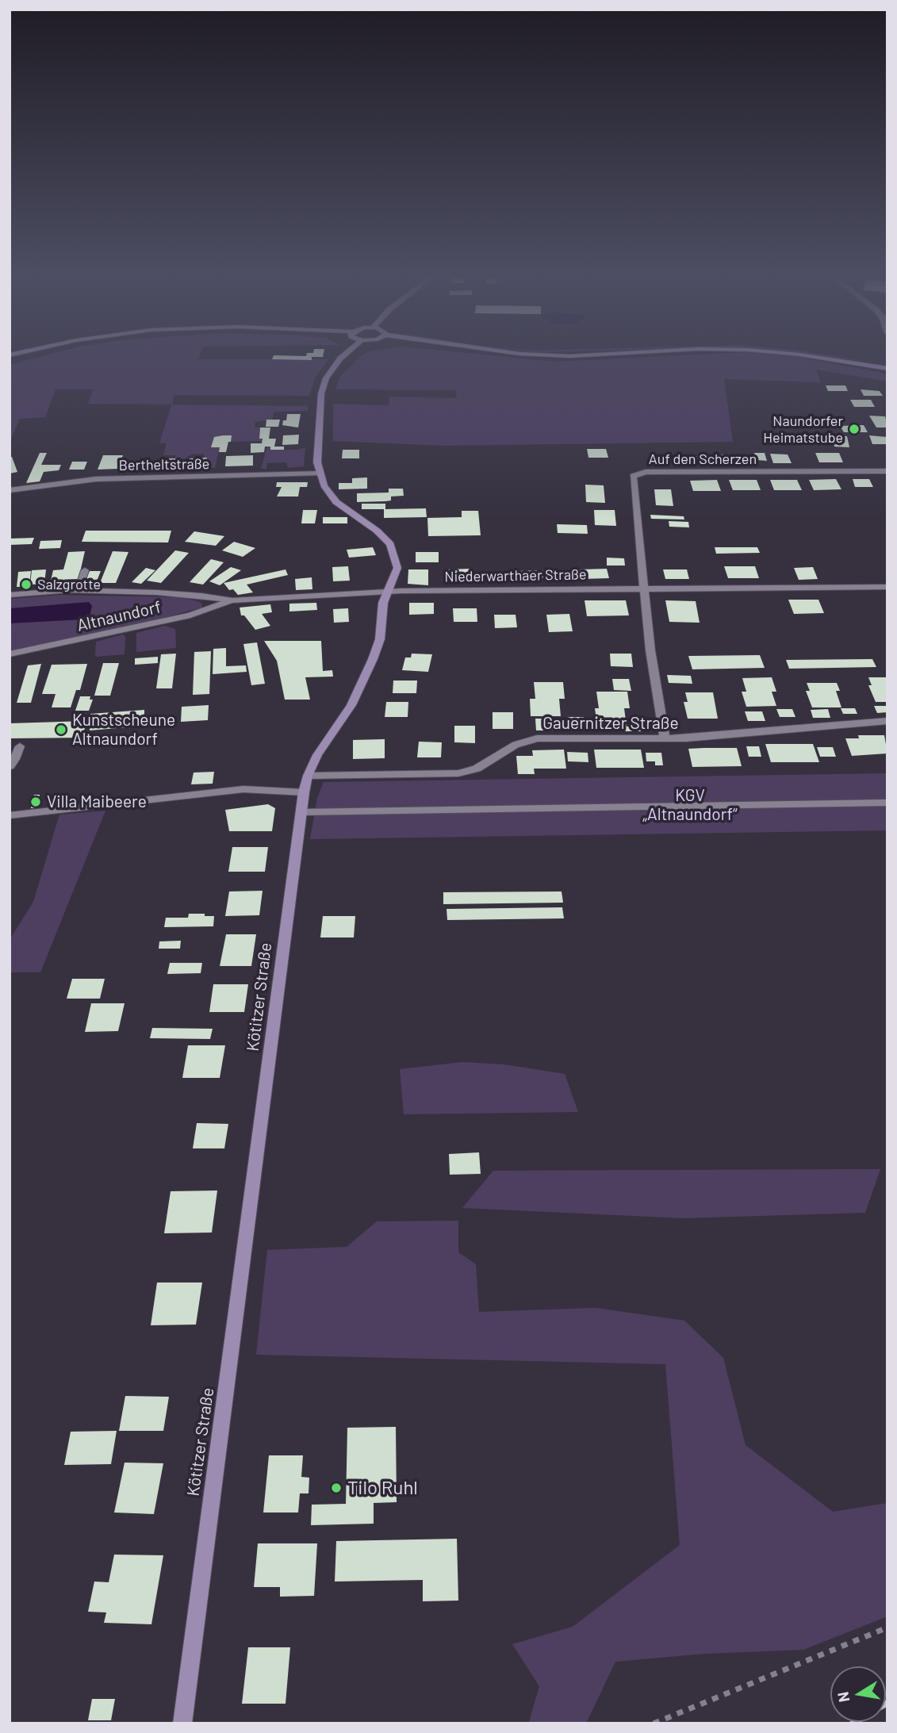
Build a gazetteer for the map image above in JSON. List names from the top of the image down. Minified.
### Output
{"streets":{"street":["Auf den Scherzen","Bertheltstraße","Niederwarthaer Straße","Altnaundorf","Gauernitzer Straße","Kötitzer Straße"]},"crossings":[["Auf den Scherzen","Niederwarthaer Straße"],["Bertheltstraße","Kötitzer Straße"],["Niederwarthaer Straße","Altnaundorf"],["Niederwarthaer Straße","Kötitzer Straße"],["Altnaundorf","Kötitzer Straße"],["Gauernitzer Straße","Kötitzer Straße"]],"parks":["KGV „Altnaundorf“"],"places":["Naundorfer Heimatstube","Salzgrotte","Kunstscheune Altnaundorf","Villa Maibeere","Tilo Ruhl"],"north":"left"}
